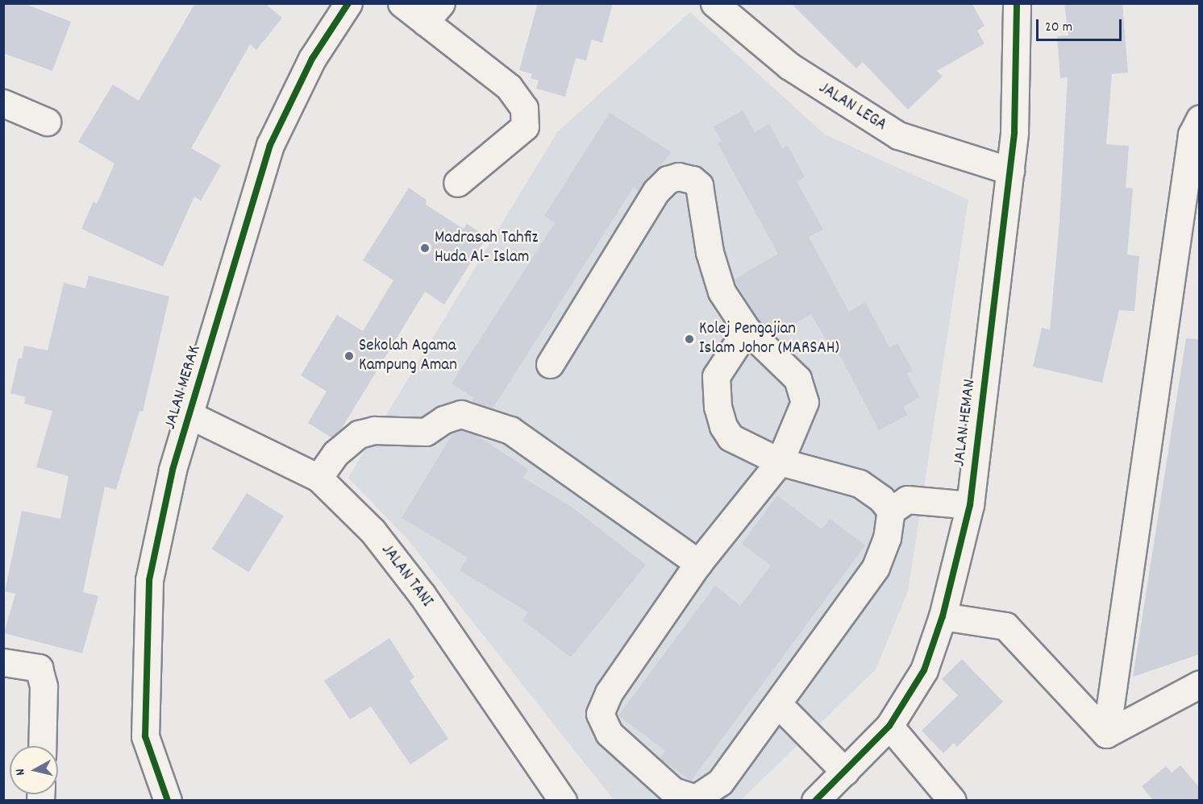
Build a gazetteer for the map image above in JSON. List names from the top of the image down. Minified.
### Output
{"streets":{"street":["JALAN LEGA","JALAN MERAK","JALAN HEMAN","JALAN TANI"]},"crossings":[["JALAN LEGA","JALAN HEMAN"],["JALAN MERAK","JALAN TANI"]],"places":["Madrasah Tahfiz Huda Al- Islam","Kolej Pengajian Islam Johor (MARSAH)","Sekolah Agama Kampung Aman"],"scale_bar":"20 m","north":"left"}
